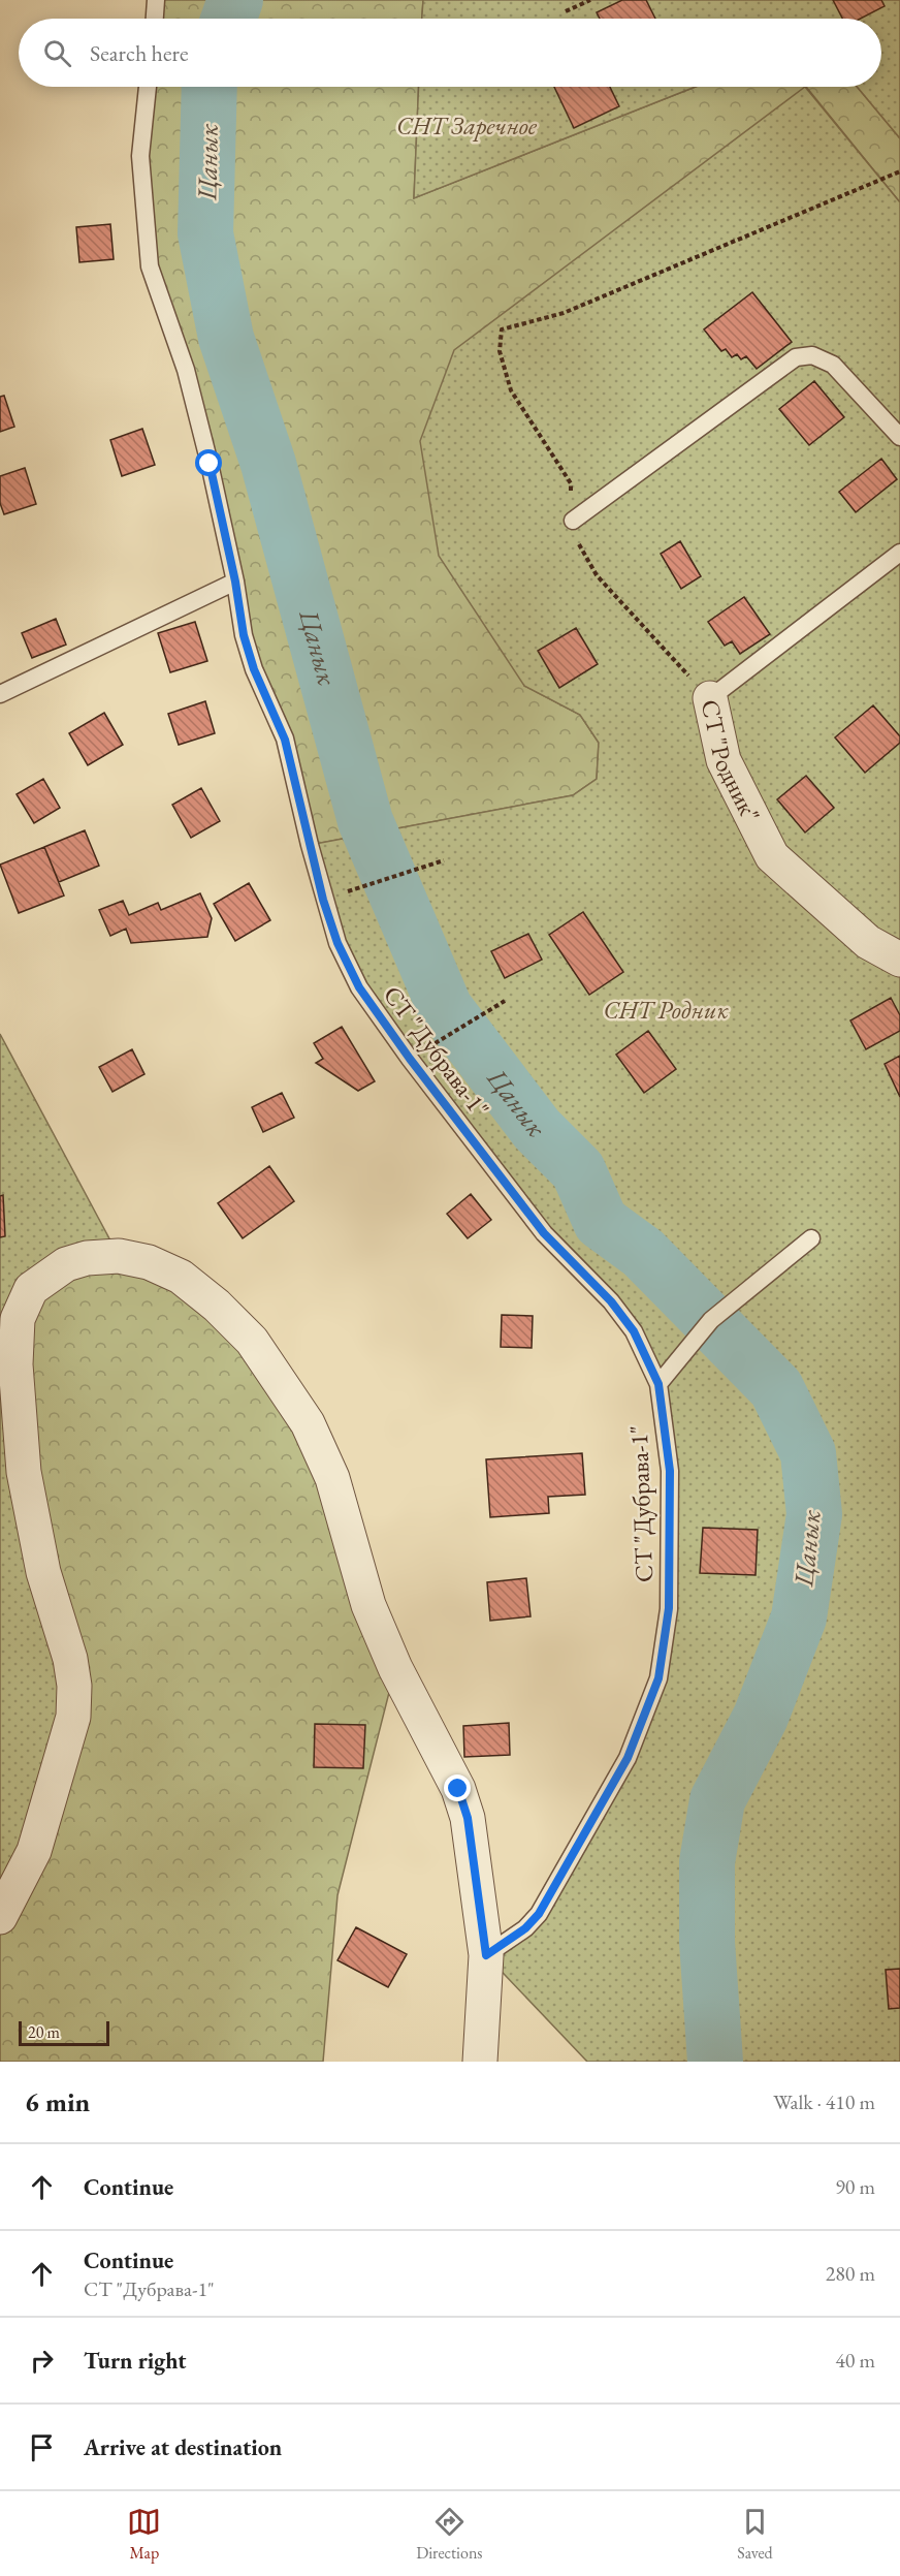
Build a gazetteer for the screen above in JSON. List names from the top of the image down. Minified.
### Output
{"streets":{"street":["СТ \"Родник\""],"lane":["СТ \"Дубрава-1\""]},"water":["Цанык"],"parks":["СНТ Заречное","СНТ Родник"],"scale_bar":"20 m","page":{"search":"Search here","scale":"20 m","heading":["6 min","Walk · 410 m"],"list":[["Continue","90 m"],["Continue","СТ \"Дубрава-1\"","280 m"],["Turn right","40 m"],"Arrive at destination"],"nav":["Map","Directions","Saved"]}}
